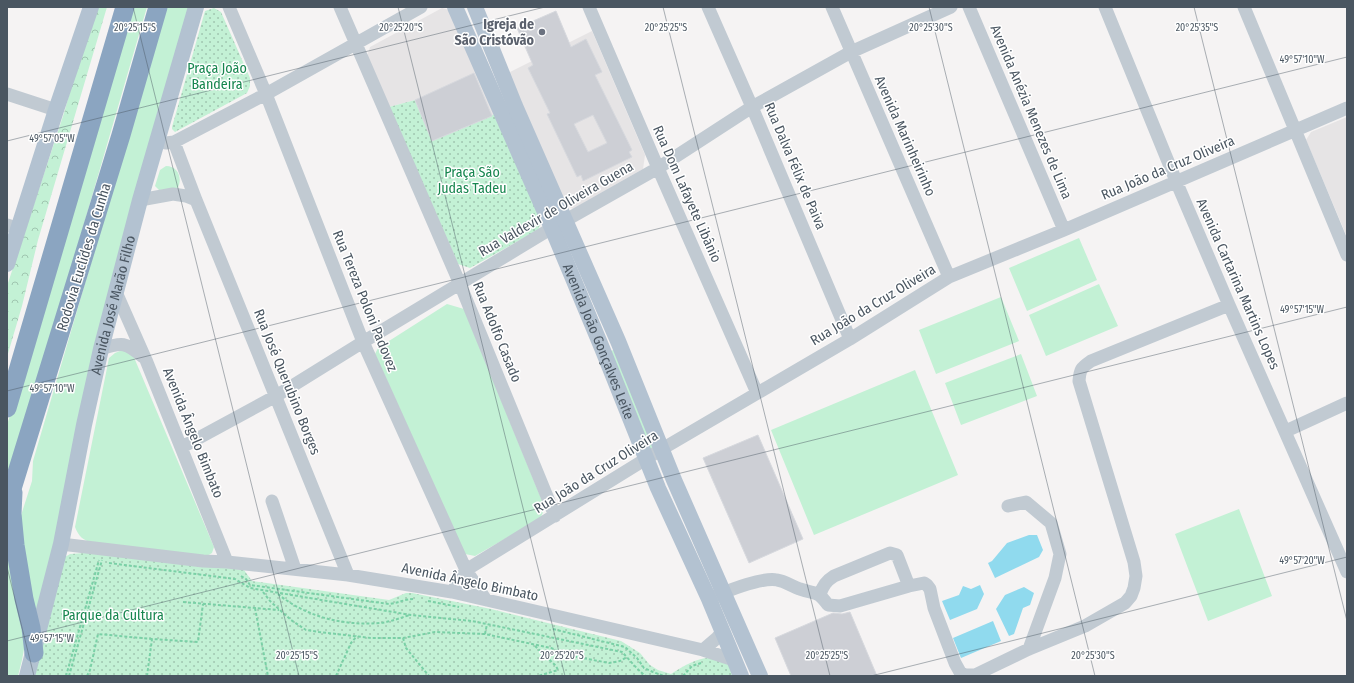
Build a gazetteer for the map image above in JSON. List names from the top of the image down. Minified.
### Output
{"streets":{"highway":["Rodovia Euclides da Cunha"],"main road":["Avenida José Marão Filho","Avenida João Gonçalves Leite"],"street":["Avenida Anézia Menezes de Lima","Avenida Marinheirinho","Rua Dalva Félix de Paiva","Rua João da Cruz Oliveira","Rua Dom Lafayete Libânio","Rua Valdevir de Oliveira Guena","Avenida Cartarina Martins Lopes","Rua Tereza Poloni Padovez","Rua Adolfo Casado","Rua José Querubino Borges","Avenida Ângelo Bimbato"]},"crossings":[["Avenida Anézia Menezes de Lima","Rua João da Cruz Oliveira"],["Avenida Marinheirinho","Rua João da Cruz Oliveira"],["Avenida Marinheirinho","Rua Valdevir de Oliveira Guena"],["Rua Dalva Félix de Paiva","Rua João da Cruz Oliveira"],["Rua Dalva Félix de Paiva","Rua Valdevir de Oliveira Guena"],["Rua João da Cruz Oliveira","Rua Dom Lafayete Libânio"],["Rua João da Cruz Oliveira","Avenida Cartarina Martins Lopes"],["Rua João da Cruz Oliveira","Rua Tereza Poloni Padovez"],["Rua João da Cruz Oliveira","Rua Adolfo Casado"],["Rua João da Cruz Oliveira","Avenida João Gonçalves Leite"],["Rua João da Cruz Oliveira","Avenida Ângelo Bimbato"],["Rua Dom Lafayete Libânio","Rua Valdevir de Oliveira Guena"],["Rua Valdevir de Oliveira Guena","Rua Tereza Poloni Padovez"],["Rua Valdevir de Oliveira Guena","Rua Adolfo Casado"],["Rua Valdevir de Oliveira Guena","Avenida João Gonçalves Leite"],["Rua Valdevir de Oliveira Guena","Rua José Querubino Borges"],["Rua Valdevir de Oliveira Guena","Avenida Ângelo Bimbato"],["Rua Tereza Poloni Padovez","Avenida Ângelo Bimbato"],["Avenida José Marão Filho","Avenida Ângelo Bimbato"],["Avenida João Gonçalves Leite","Avenida Ângelo Bimbato"],["Rua José Querubino Borges","Avenida Ângelo Bimbato"]],"parks":["Praça João Bandeira","Praça São Judas Tadeu","Parque da Cultura"],"places":["Igreja de São Cristóvão"],"coordinates":["20°25'35\"S","20°25'15\"S","20°25'20\"S","20°25'25\"S","20°25'30\"S","49°57'10\"W","49°57'05\"W","49°57'15\"W","49°57'20\"W"]}
